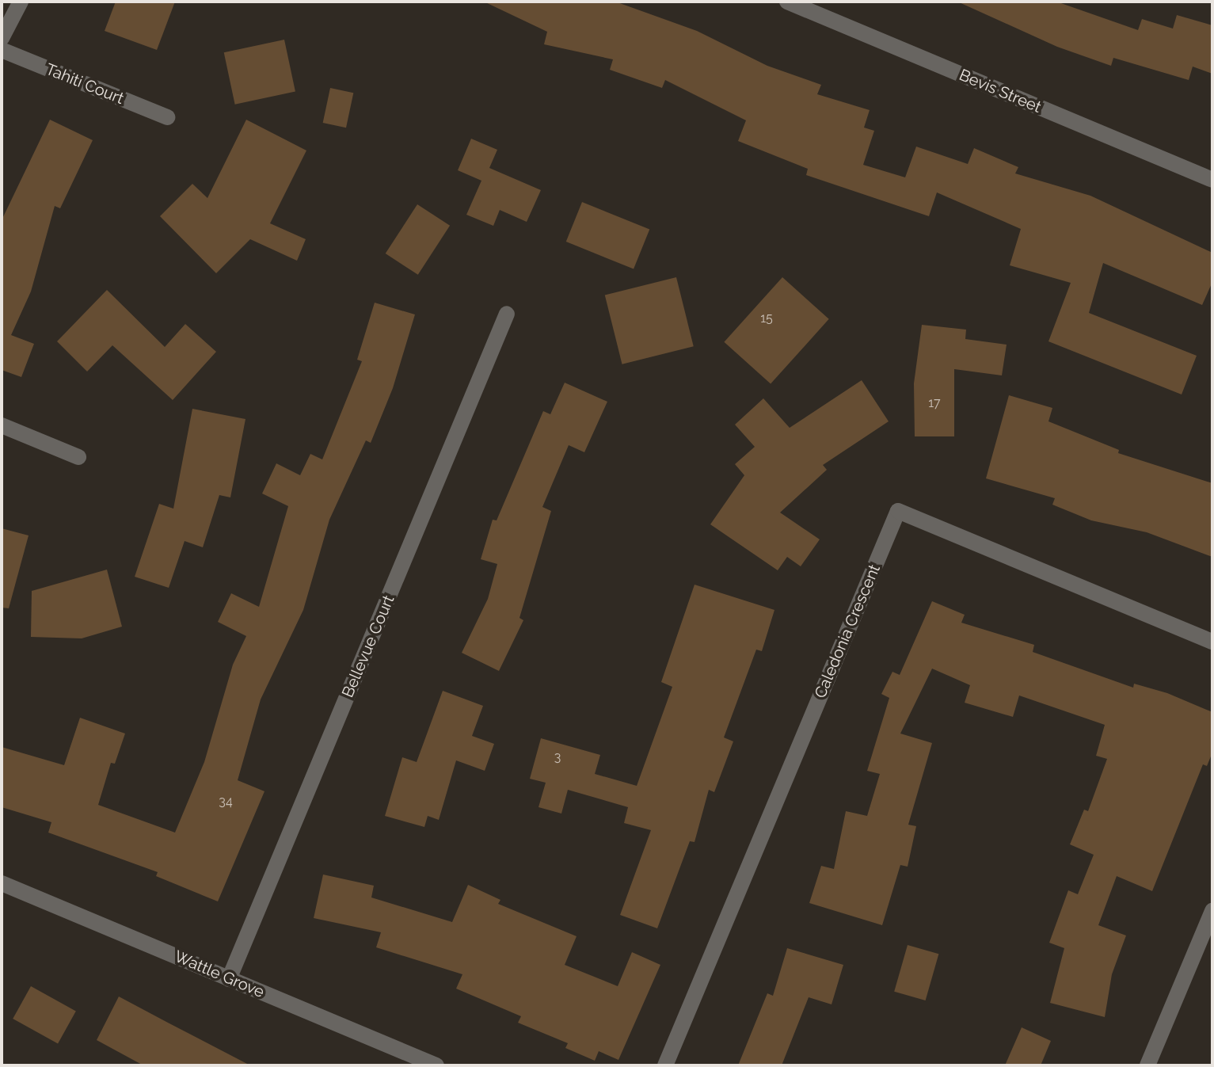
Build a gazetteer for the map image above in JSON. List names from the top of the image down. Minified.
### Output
{"streets":{"street":["Tahiti Court","Bevis Street","Caledonia Crescent","Bellevue Court","Wattle Grove"]},"crossings":[["Bellevue Court","Wattle Grove"]],"house_numbers":["15","17","3","34"]}
